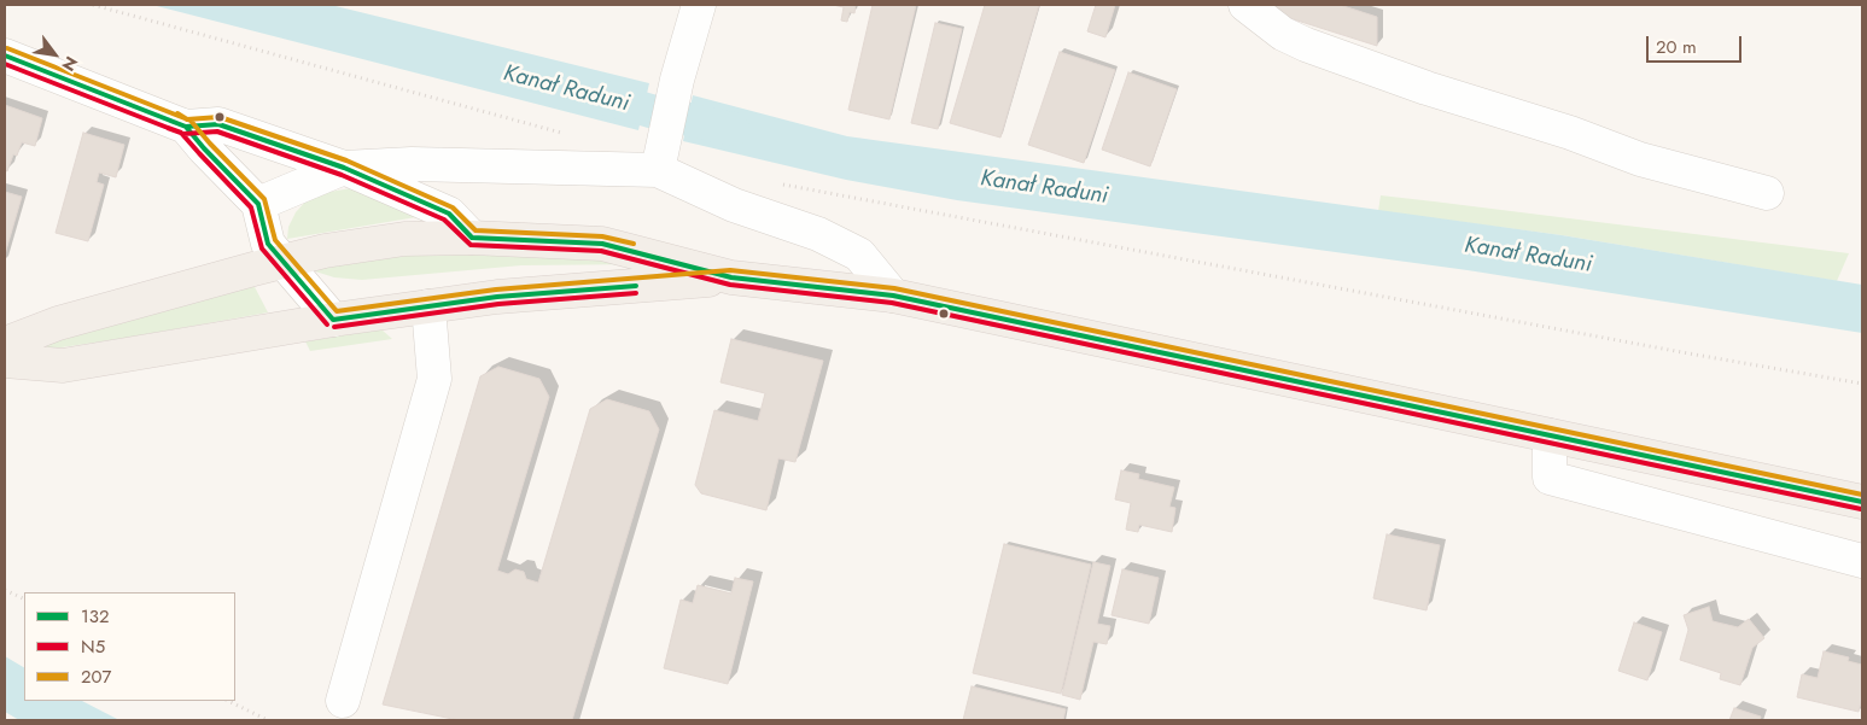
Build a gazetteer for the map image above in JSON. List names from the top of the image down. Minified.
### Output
{"water":["Kanał Raduni"],"lines":["transit line 207","transit line 132","transit line N5"],"legend":["132","N5","207"],"scale_bar":"20 m","north":"bottom right"}
